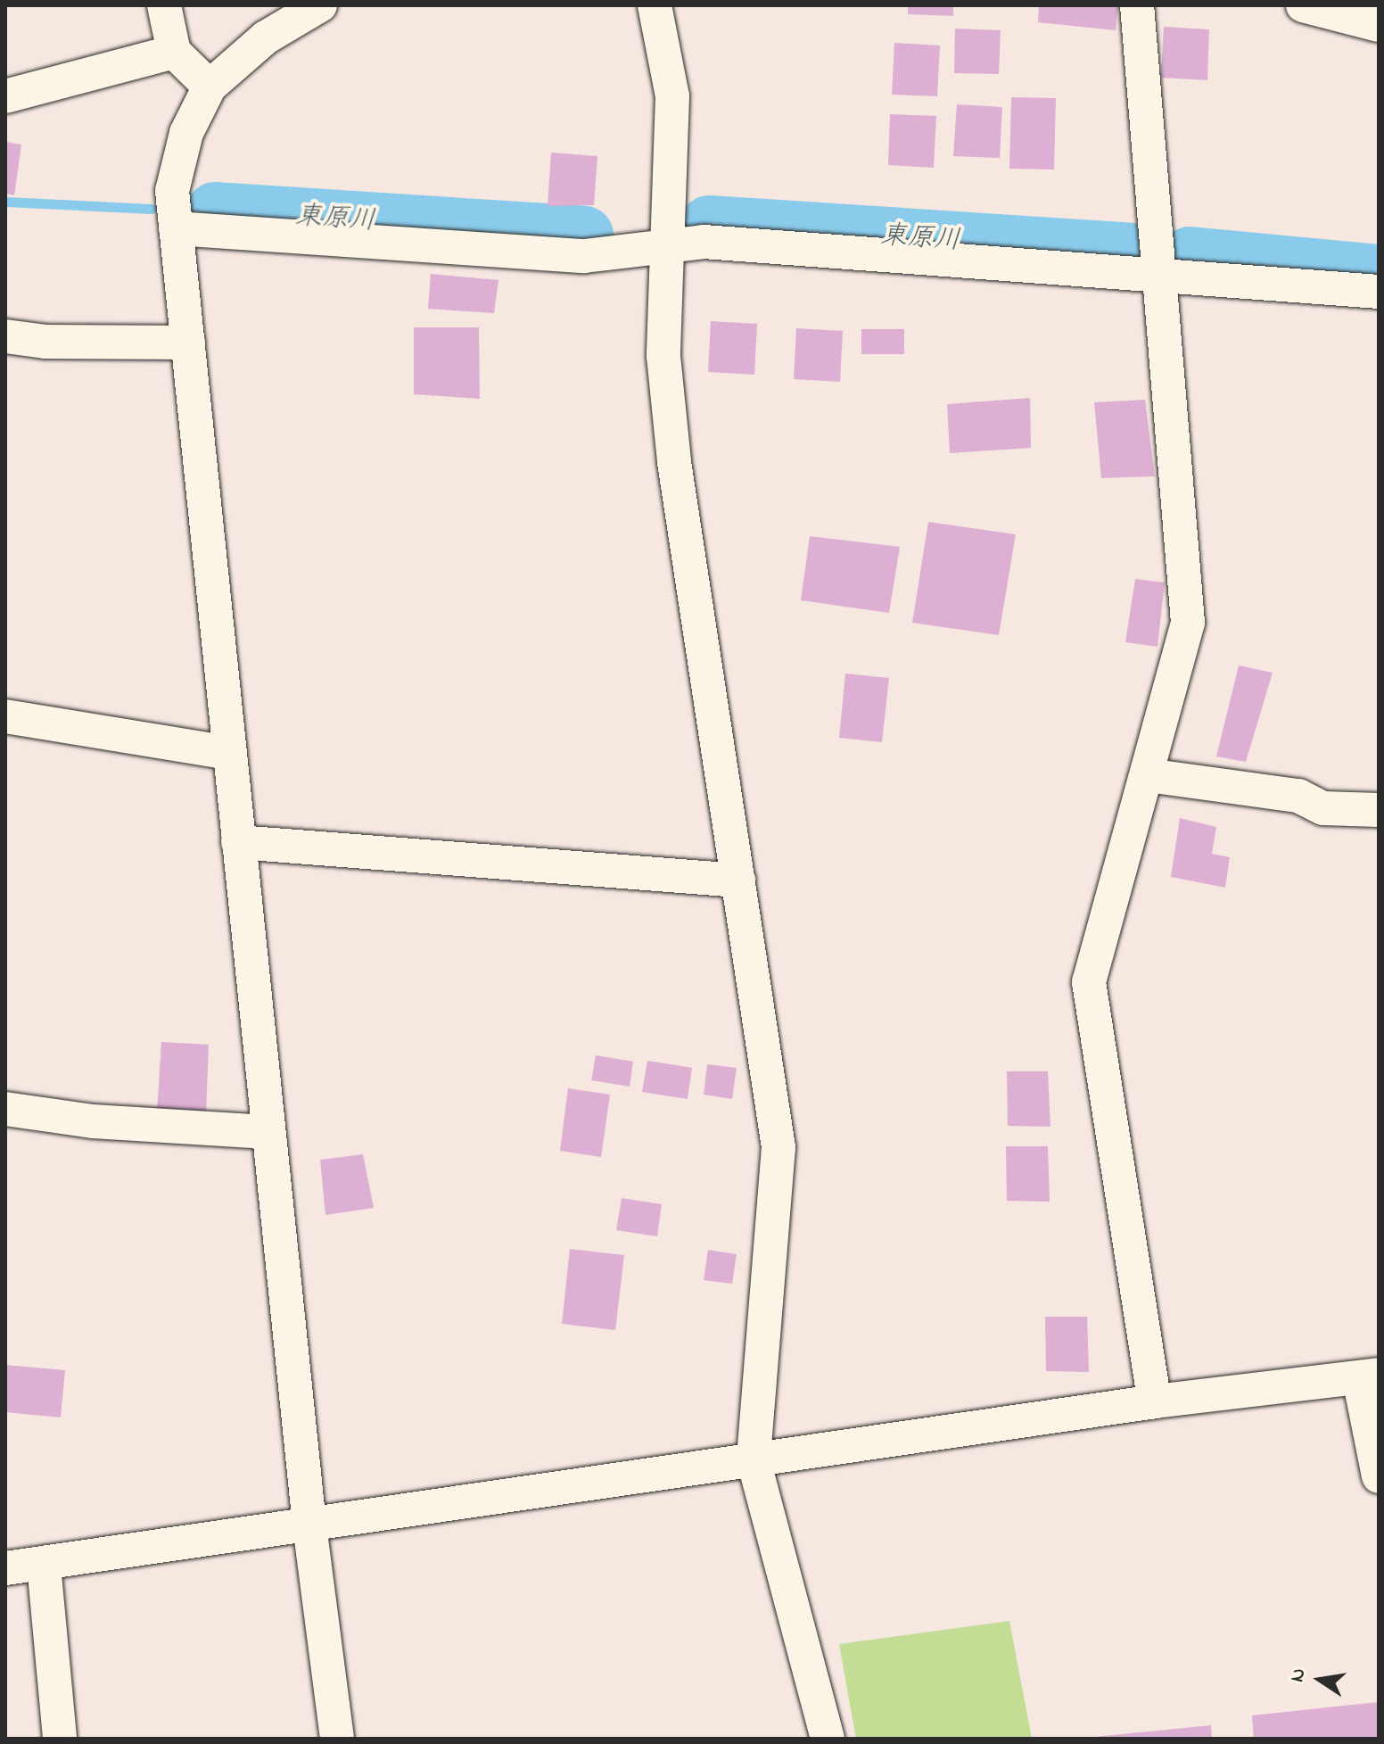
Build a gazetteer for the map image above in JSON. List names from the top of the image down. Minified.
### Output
{"water":["東原川"],"north":"left"}
